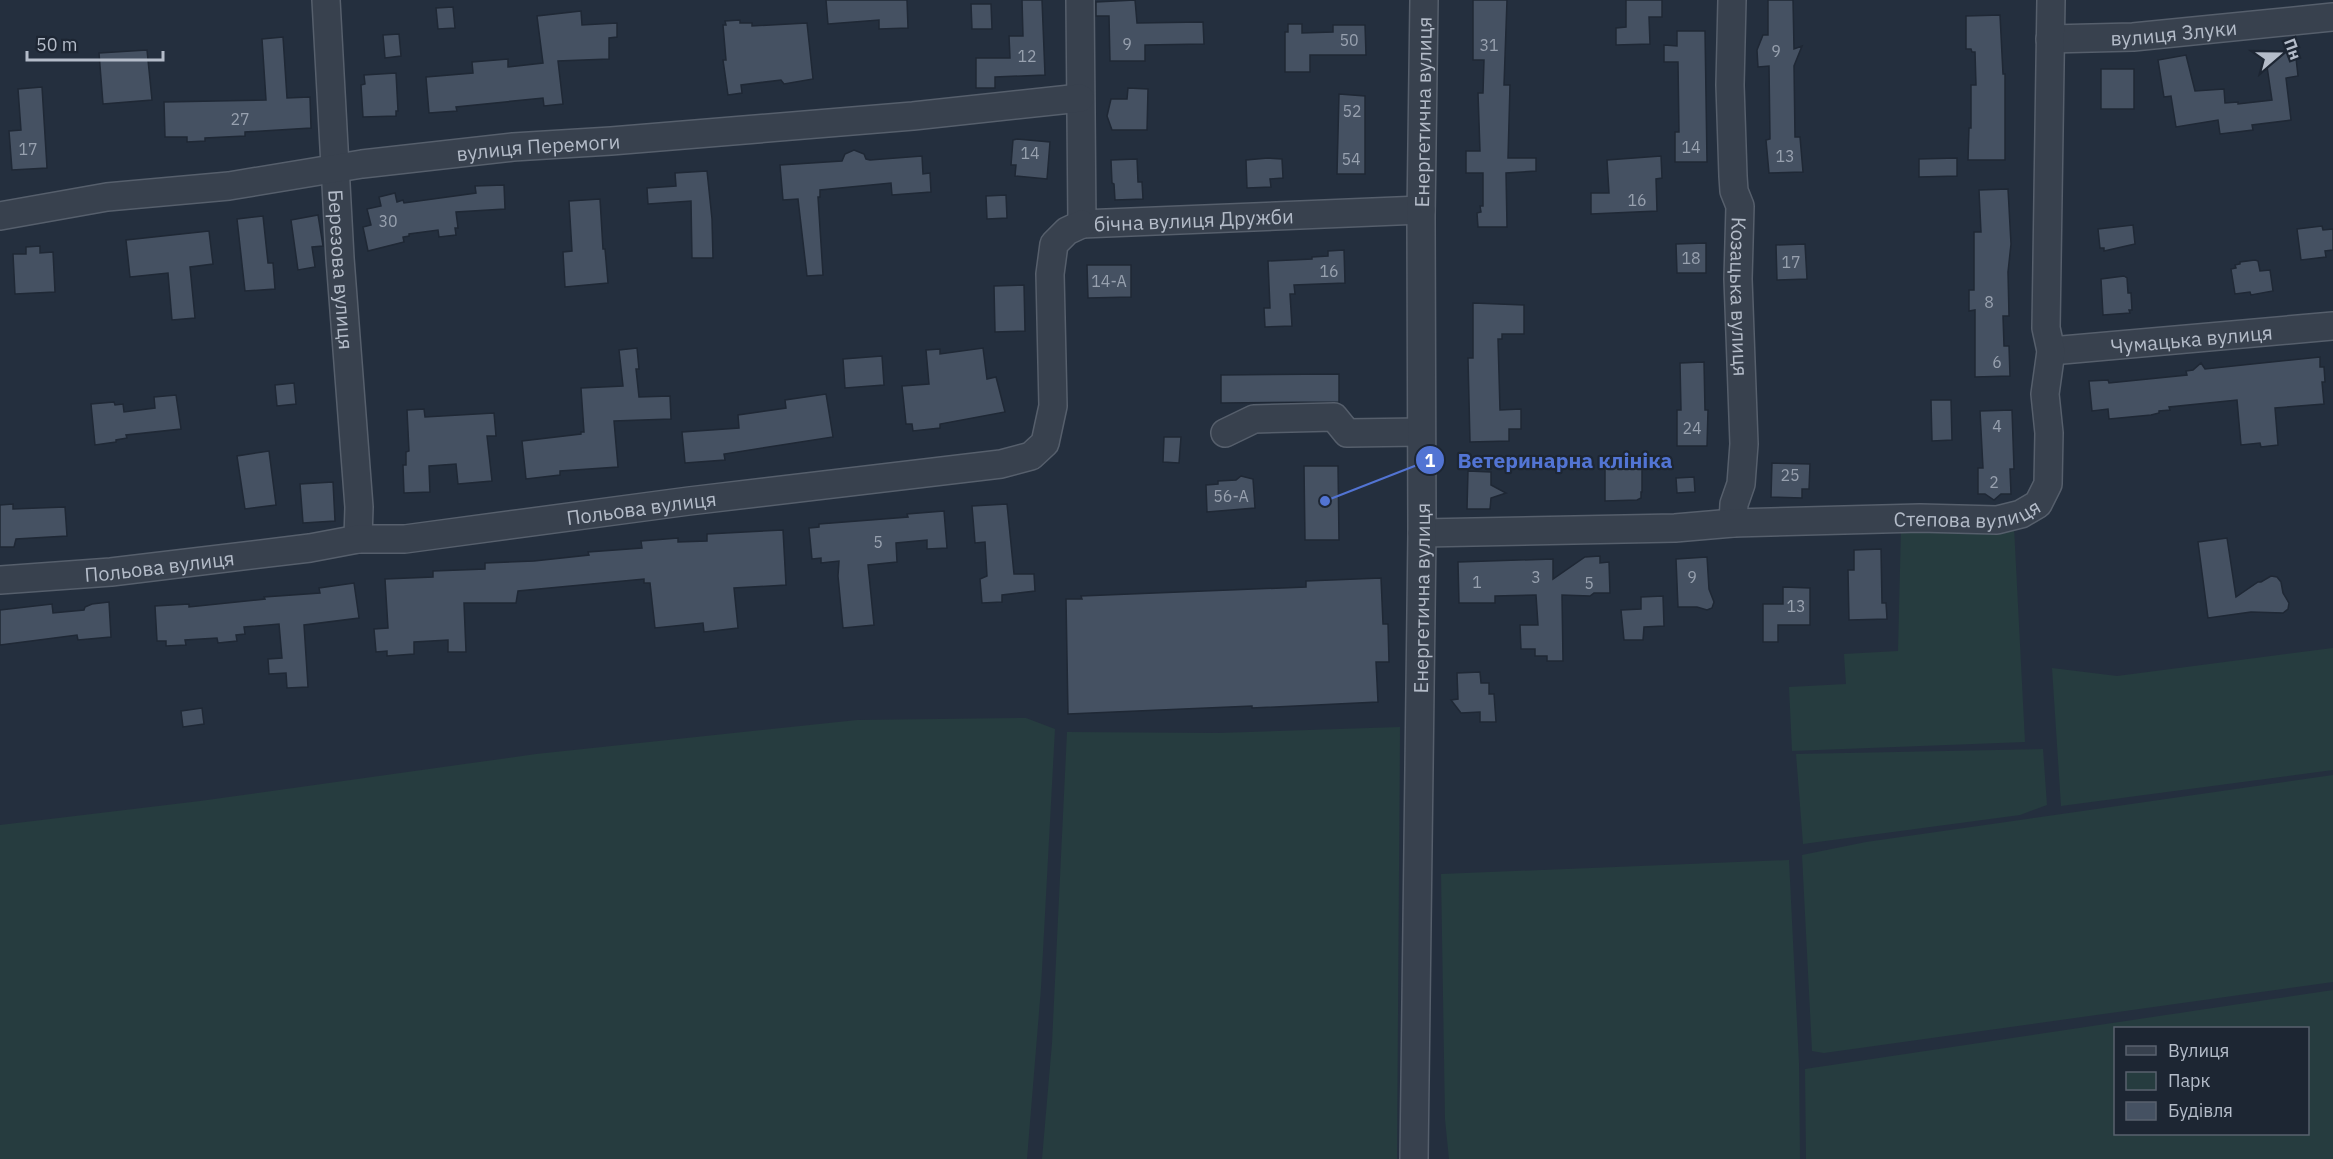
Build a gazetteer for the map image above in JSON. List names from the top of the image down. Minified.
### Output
{"streets":{"street":["вулиця Злуки","Енергетична вулиця","вулиця Перемоги","бічна вулиця Дружби","Березова вулиця","Козацька вулиця","Чумацька вулиця","Степова вулиця","Польова вулиця"]},"crossings":[["вулиця Злуки","Степова вулиця"],["Енергетична вулиця","бічна вулиця Дружби"],["Енергетична вулиця","Степова вулиця"],["вулиця Перемоги","бічна вулиця Дружби"],["вулиця Перемоги","Березова вулиця"],["бічна вулиця Дружби","Польова вулиця"],["Березова вулиця","Польова вулиця"],["Козацька вулиця","Степова вулиця"],["Чумацька вулиця","Степова вулиця"]],"places":["Ветеринарна клініка"],"house_numbers":["50","9","31","9","12","52","27","14","17","14","13","54","16","30","18","17","16","14-А","8","6","4","24","25","2","56-А","5","3","9","1","5","13"],"legend":["Вулиця","Парк","Будівля"],"scale_bar":"50 m","north":"right"}
